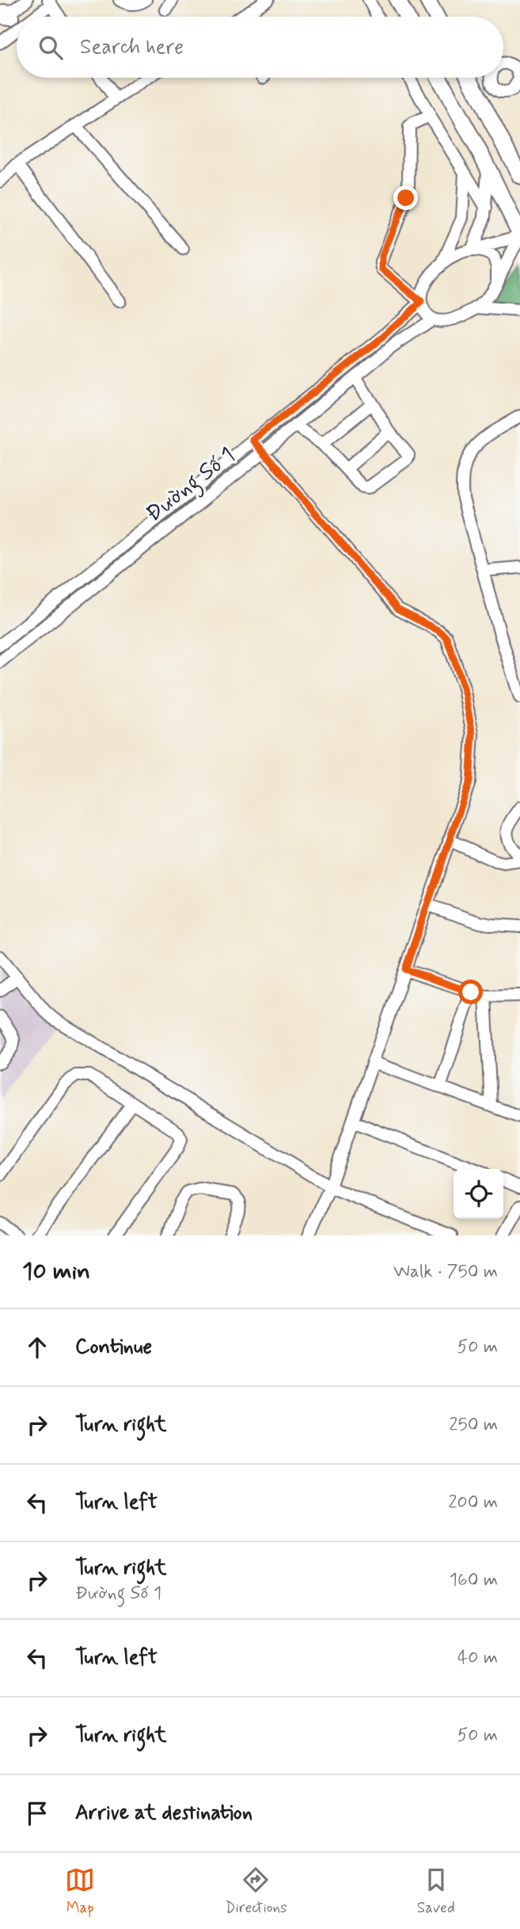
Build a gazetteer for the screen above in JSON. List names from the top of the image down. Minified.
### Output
{"streets":{"street":["Đường Số 1"]},"page":{"search":"Search here","heading":["10 min","Walk · 750 m"],"list":[["Continue","50 m"],["Turn right","250 m"],["Turn left","200 m"],["Turn right","Đường Số 1","160 m"],["Turn left","40 m"],["Turn right","50 m"],"Arrive at destination"],"nav":["Map","Directions","Saved"]}}
